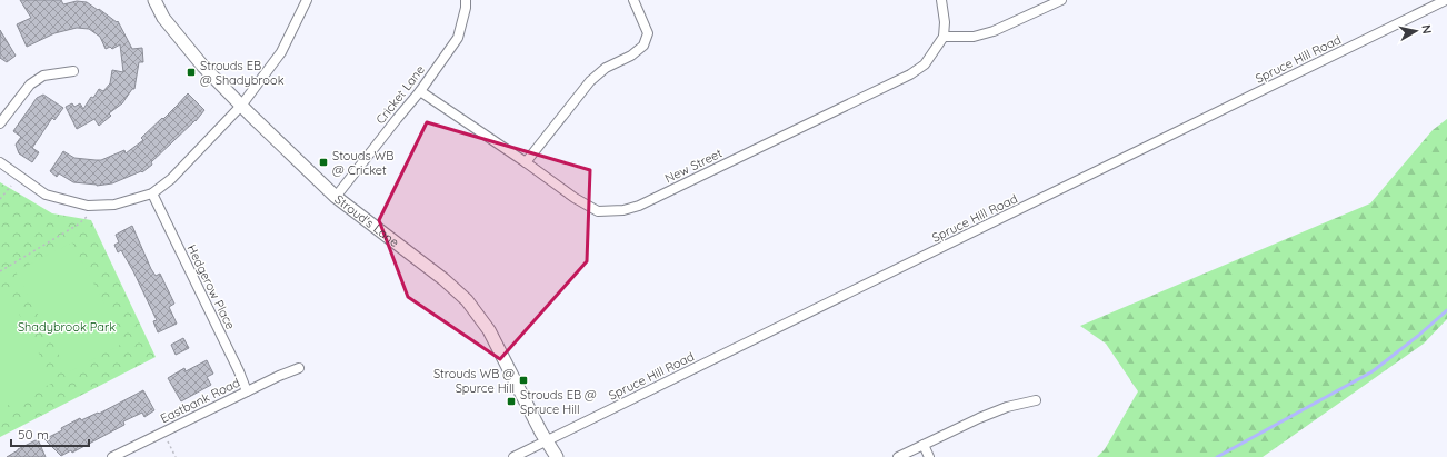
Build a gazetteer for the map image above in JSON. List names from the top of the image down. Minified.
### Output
{"streets":{"street":["Spruce Hill Road","Cricket Lane","New Street","Stroud's Lane","Hedgerow Place","Eastbank Road"]},"crossings":[["Spruce Hill Road","Stroud's Lane"],["Cricket Lane","New Street"],["Cricket Lane","Stroud's Lane"],["Hedgerow Place","Eastbank Road"]],"parks":["Shadybrook Park"],"places":{"transit":["Strouds EB @ Shadybrook","Stouds WB @ Cricket","Strouds WB @ Spurce Hill","Strouds EB @ Spruce Hill"]},"scale_bar":"50 m","north":"right"}
